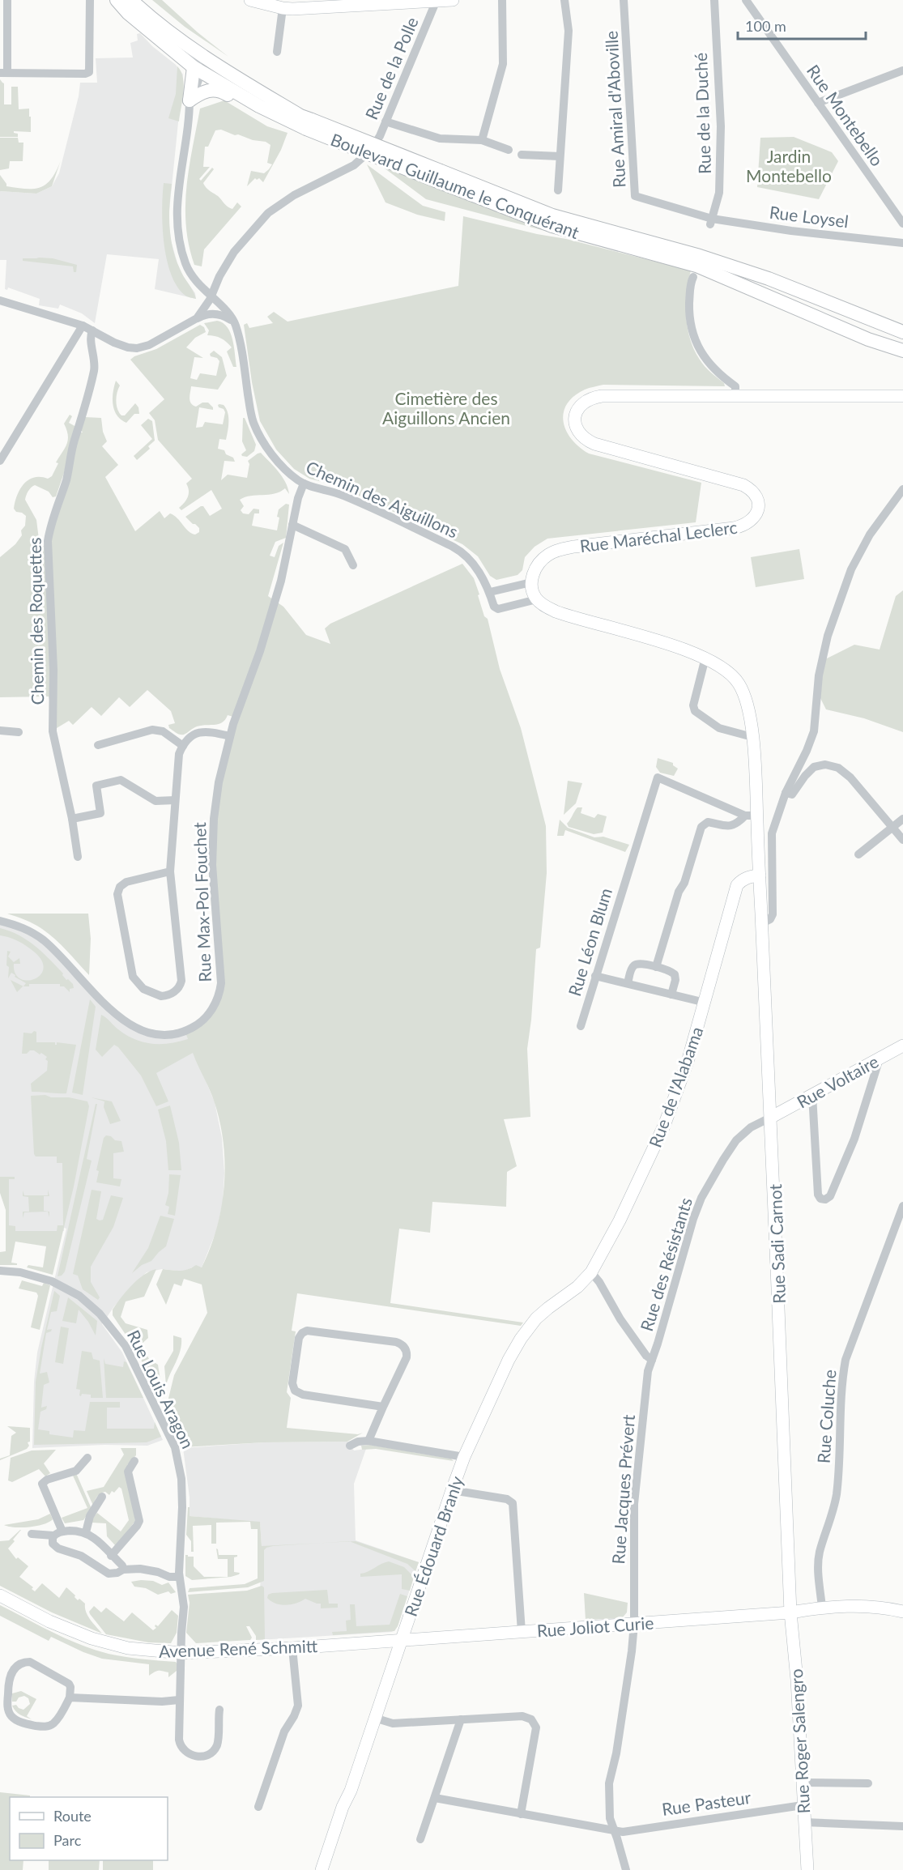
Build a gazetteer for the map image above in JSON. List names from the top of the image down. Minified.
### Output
{"streets":{"main road":["Boulevard Guillaume le Conquérant","Rue Maréchal Leclerc","Rue Voltaire","Rue de l'Alabama","Rue Sadi Carnot","Rue Édouard Branly","Rue Joliot Curie","Avenue René Schmitt","Rue Roger Salengro"],"street":["Rue de la Polle","Rue Amiral d'Aboville","Rue de la Duché","Rue Montebello","Rue Loysel","Chemin des Aiguillons","Chemin des Roquettes","Rue Max-Pol Fouchet","Rue Léon Blum","Rue des Résistants","Rue Louis Aragon","Rue Coluche","Rue Jacques Prévert","Rue Pasteur"]},"crossings":[["Rue de la Polle","Chemin des Aiguillons"],["Rue de la Polle","Chemin des Roquettes"],["Rue Amiral d'Aboville","Rue de la Duché"],["Rue Amiral d'Aboville","Rue Loysel"],["Rue de la Duché","Rue Loysel"],["Boulevard Guillaume le Conquérant","Chemin des Aiguillons"],["Chemin des Aiguillons","Rue Max-Pol Fouchet"],["Rue Voltaire","Rue Sadi Carnot"],["Rue Voltaire","Rue des Résistants"],["Rue de l'Alabama","Rue Sadi Carnot"],["Rue de l'Alabama","Rue Édouard Branly"],["Rue Sadi Carnot","Rue des Résistants"],["Rue Sadi Carnot","Rue Joliot Curie"],["Rue Sadi Carnot","Rue Roger Salengro"],["Rue des Résistants","Rue Jacques Prévert"],["Rue Louis Aragon","Avenue René Schmitt"],["Rue Coluche","Rue Joliot Curie"],["Rue Jacques Prévert","Rue Joliot Curie"],["Rue Jacques Prévert","Rue Pasteur"],["Rue Édouard Branly","Rue Joliot Curie"],["Rue Édouard Branly","Avenue René Schmitt"],["Rue Joliot Curie","Avenue René Schmitt"],["Rue Joliot Curie","Rue Roger Salengro"],["Rue Roger Salengro","Rue Pasteur"]],"parks":["Jardin Montebello","Cimetière des Aiguillons Ancien"],"legend":["Route","Parc"],"scale_bar":"100 m"}
